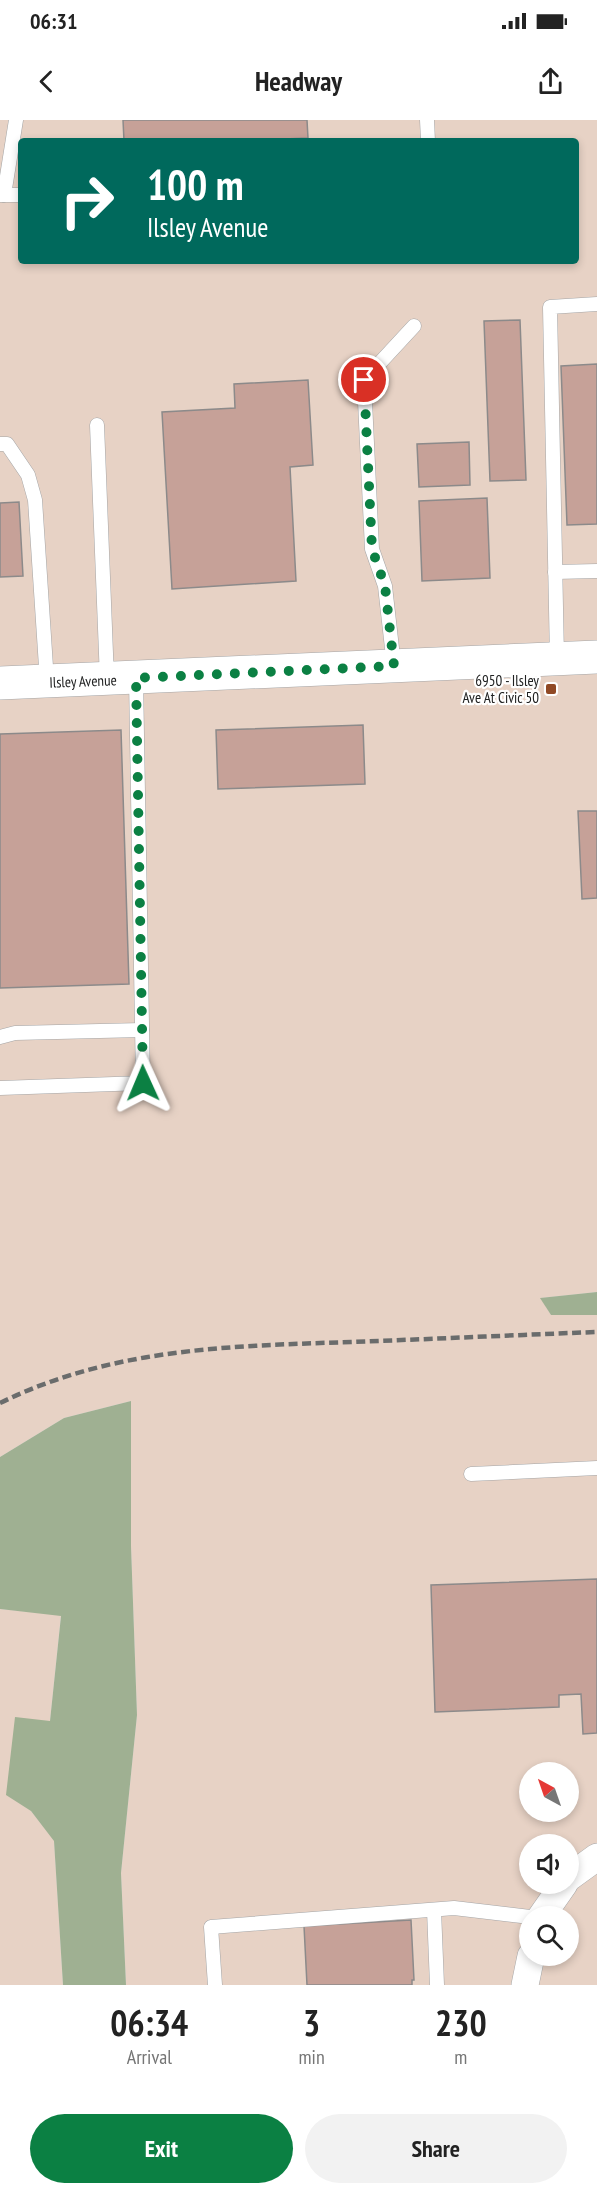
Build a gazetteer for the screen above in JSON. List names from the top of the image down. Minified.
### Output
{"streets":{"street":["Ilsley Avenue"]},"places":{"transit":["6950 - Ilsley Ave At Civic 50"]},"north":"top left","page":{"status":"06:31","header":"Headway","turn":["100 m","Ilsley Avenue"],"eta":["06:34","Arrival","3","min","230","m"],"buttons":["Exit","Share"]}}
